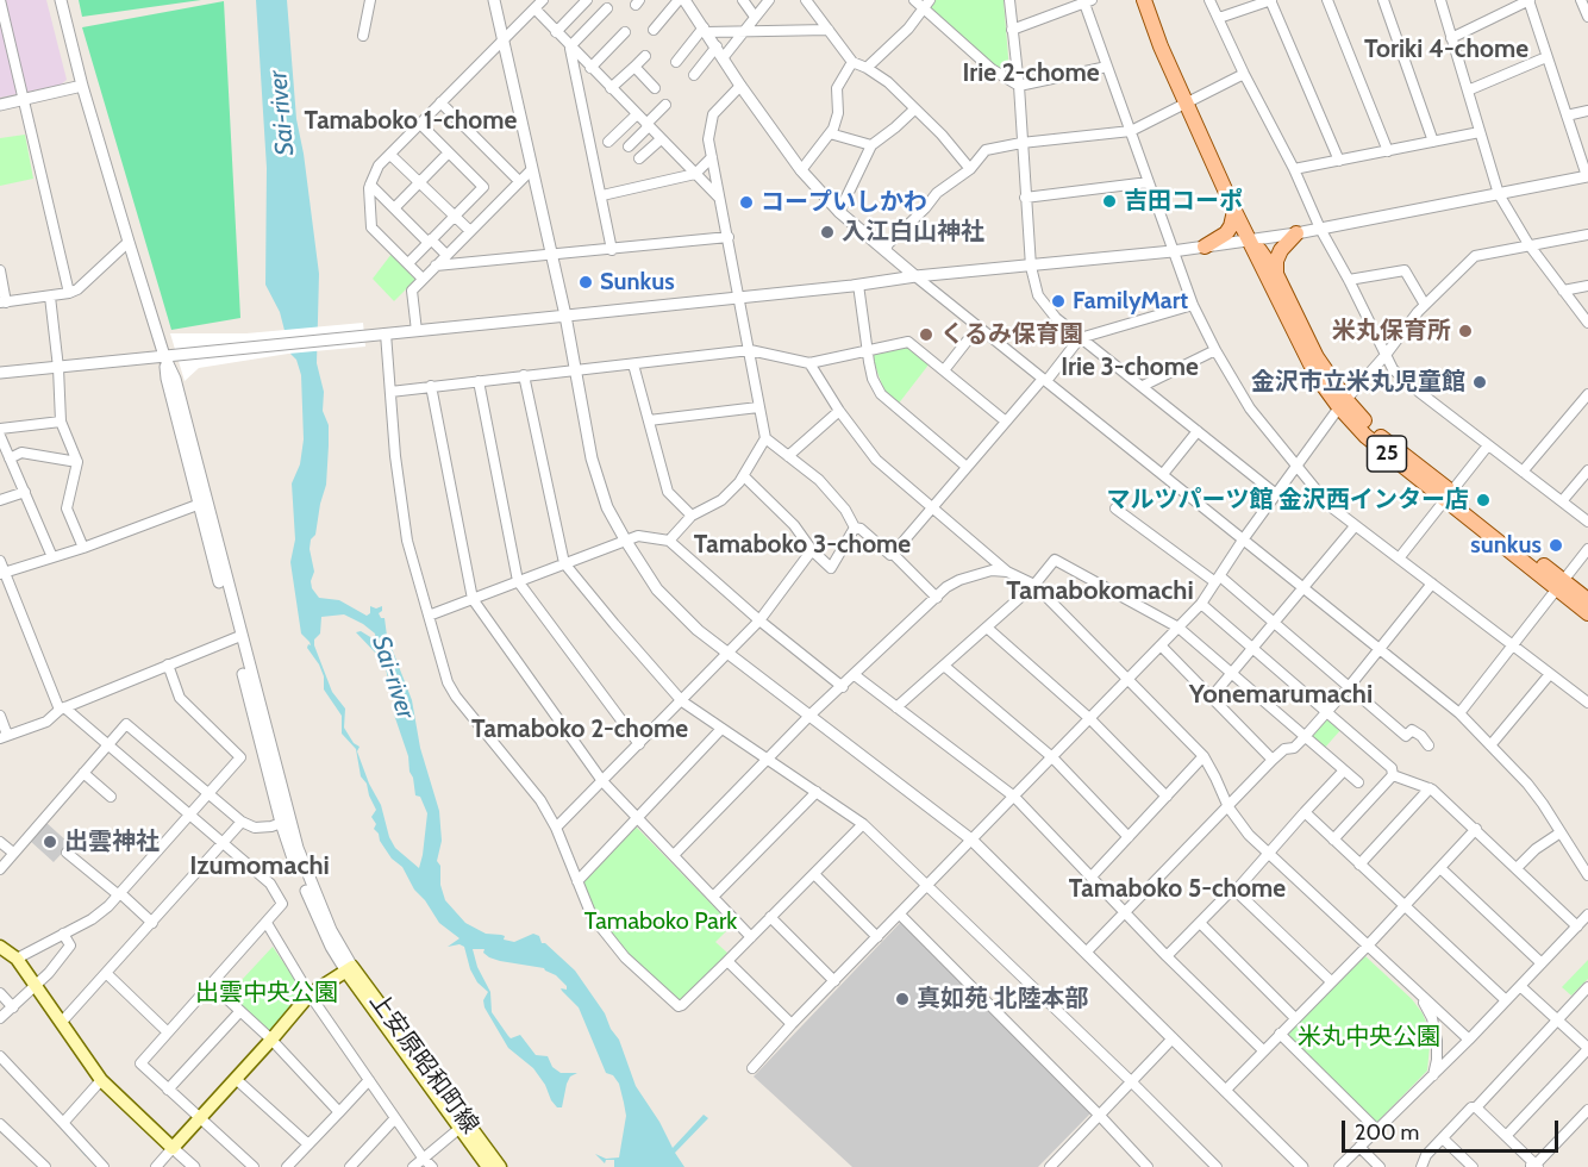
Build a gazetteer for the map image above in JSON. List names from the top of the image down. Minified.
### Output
{"streets":{"main road":["25","上安原昭和町線"]},"districts":["Toriki 4-chome","Irie 2-chome","Tamaboko 1-chome","Irie 3-chome","Tamaboko 3-chome","Tamabokomachi","Yonemarumachi","Tamaboko 2-chome","Izumomachi","Tamaboko 5-chome"],"water":["Sai-river"],"parks":["Tamaboko Park","出雲中央公園","米丸中央公園"],"places":["吉田コーポ","コープいしかわ","入江白山神社","Sunkus","FamilyMart","米丸保育所","くるみ保育園","金沢市立米丸児童館","マルツパーツ館 金沢西インター店","sunkus","出雲神社","真如苑 北陸本部"],"scale_bar":"200 m"}
